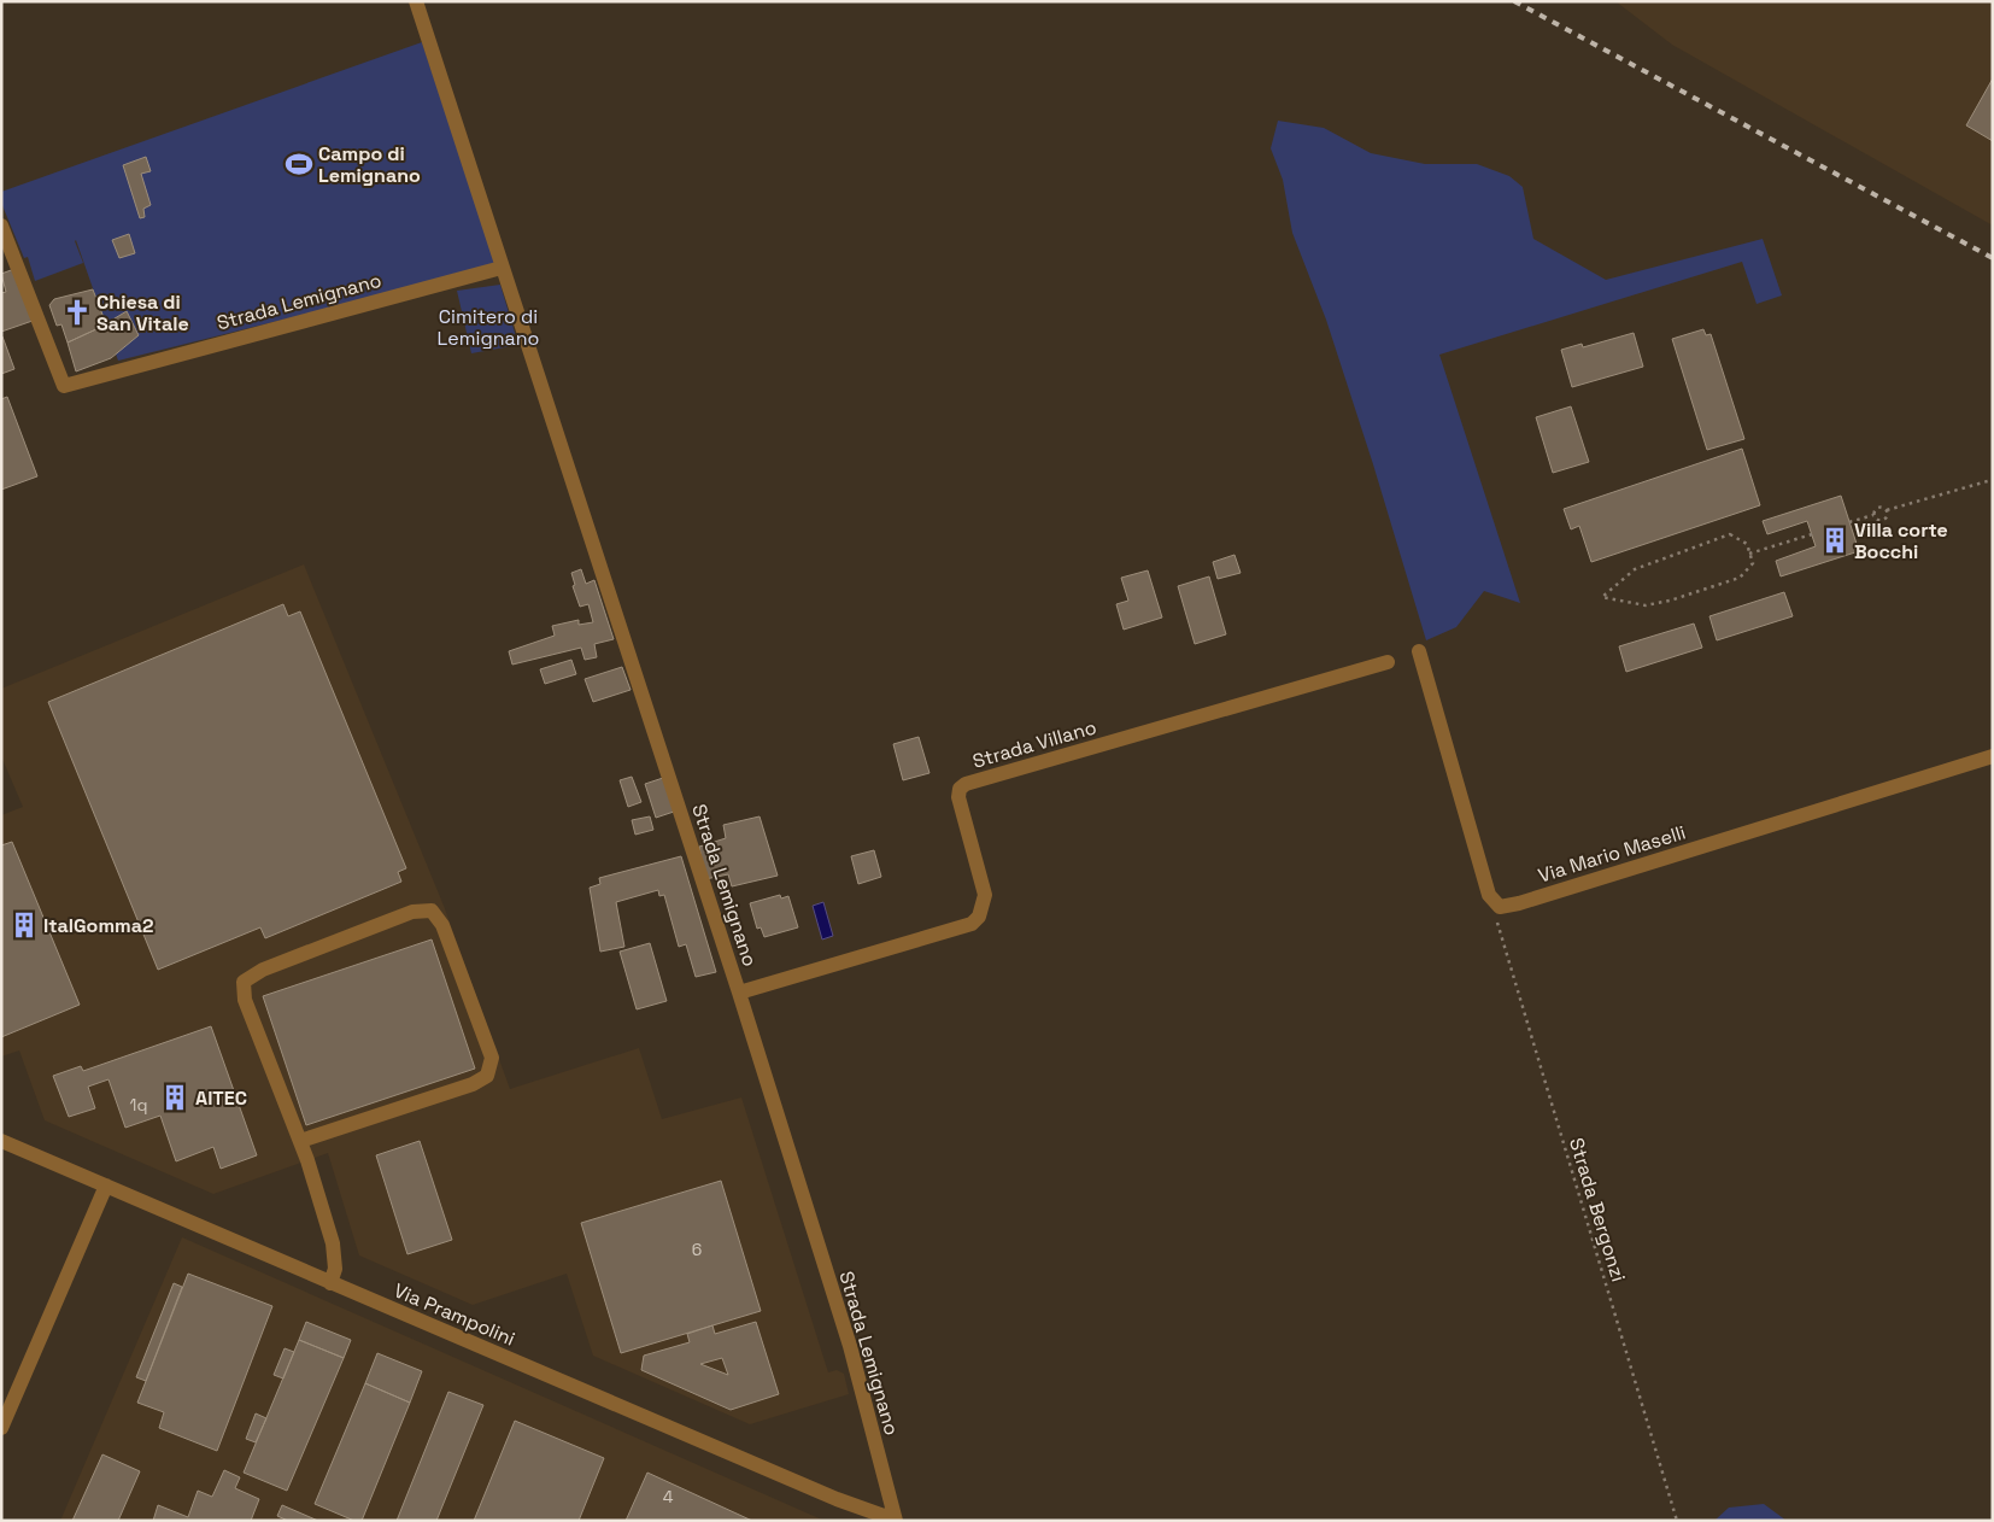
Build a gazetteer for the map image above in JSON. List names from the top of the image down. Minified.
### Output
{"streets":{"street":["Strada Lemignano","Strada Villano","Via Mario Maselli","Via Prampolini"],"path":["Strada Bergonzi"]},"crossings":[["Strada Lemignano","Strada Villano"],["Strada Lemignano","Via Prampolini"],["Via Mario Maselli","Strada Bergonzi"]],"parks":["Cimitero di Lemignano"],"places":{"sports":["Campo di Lemignano"],"church":["Chiesa di San Vitale"],"building":["Villa corte Bocchi","ItalGomma2","AITEC"]},"house_numbers":["1q","6","4"]}
